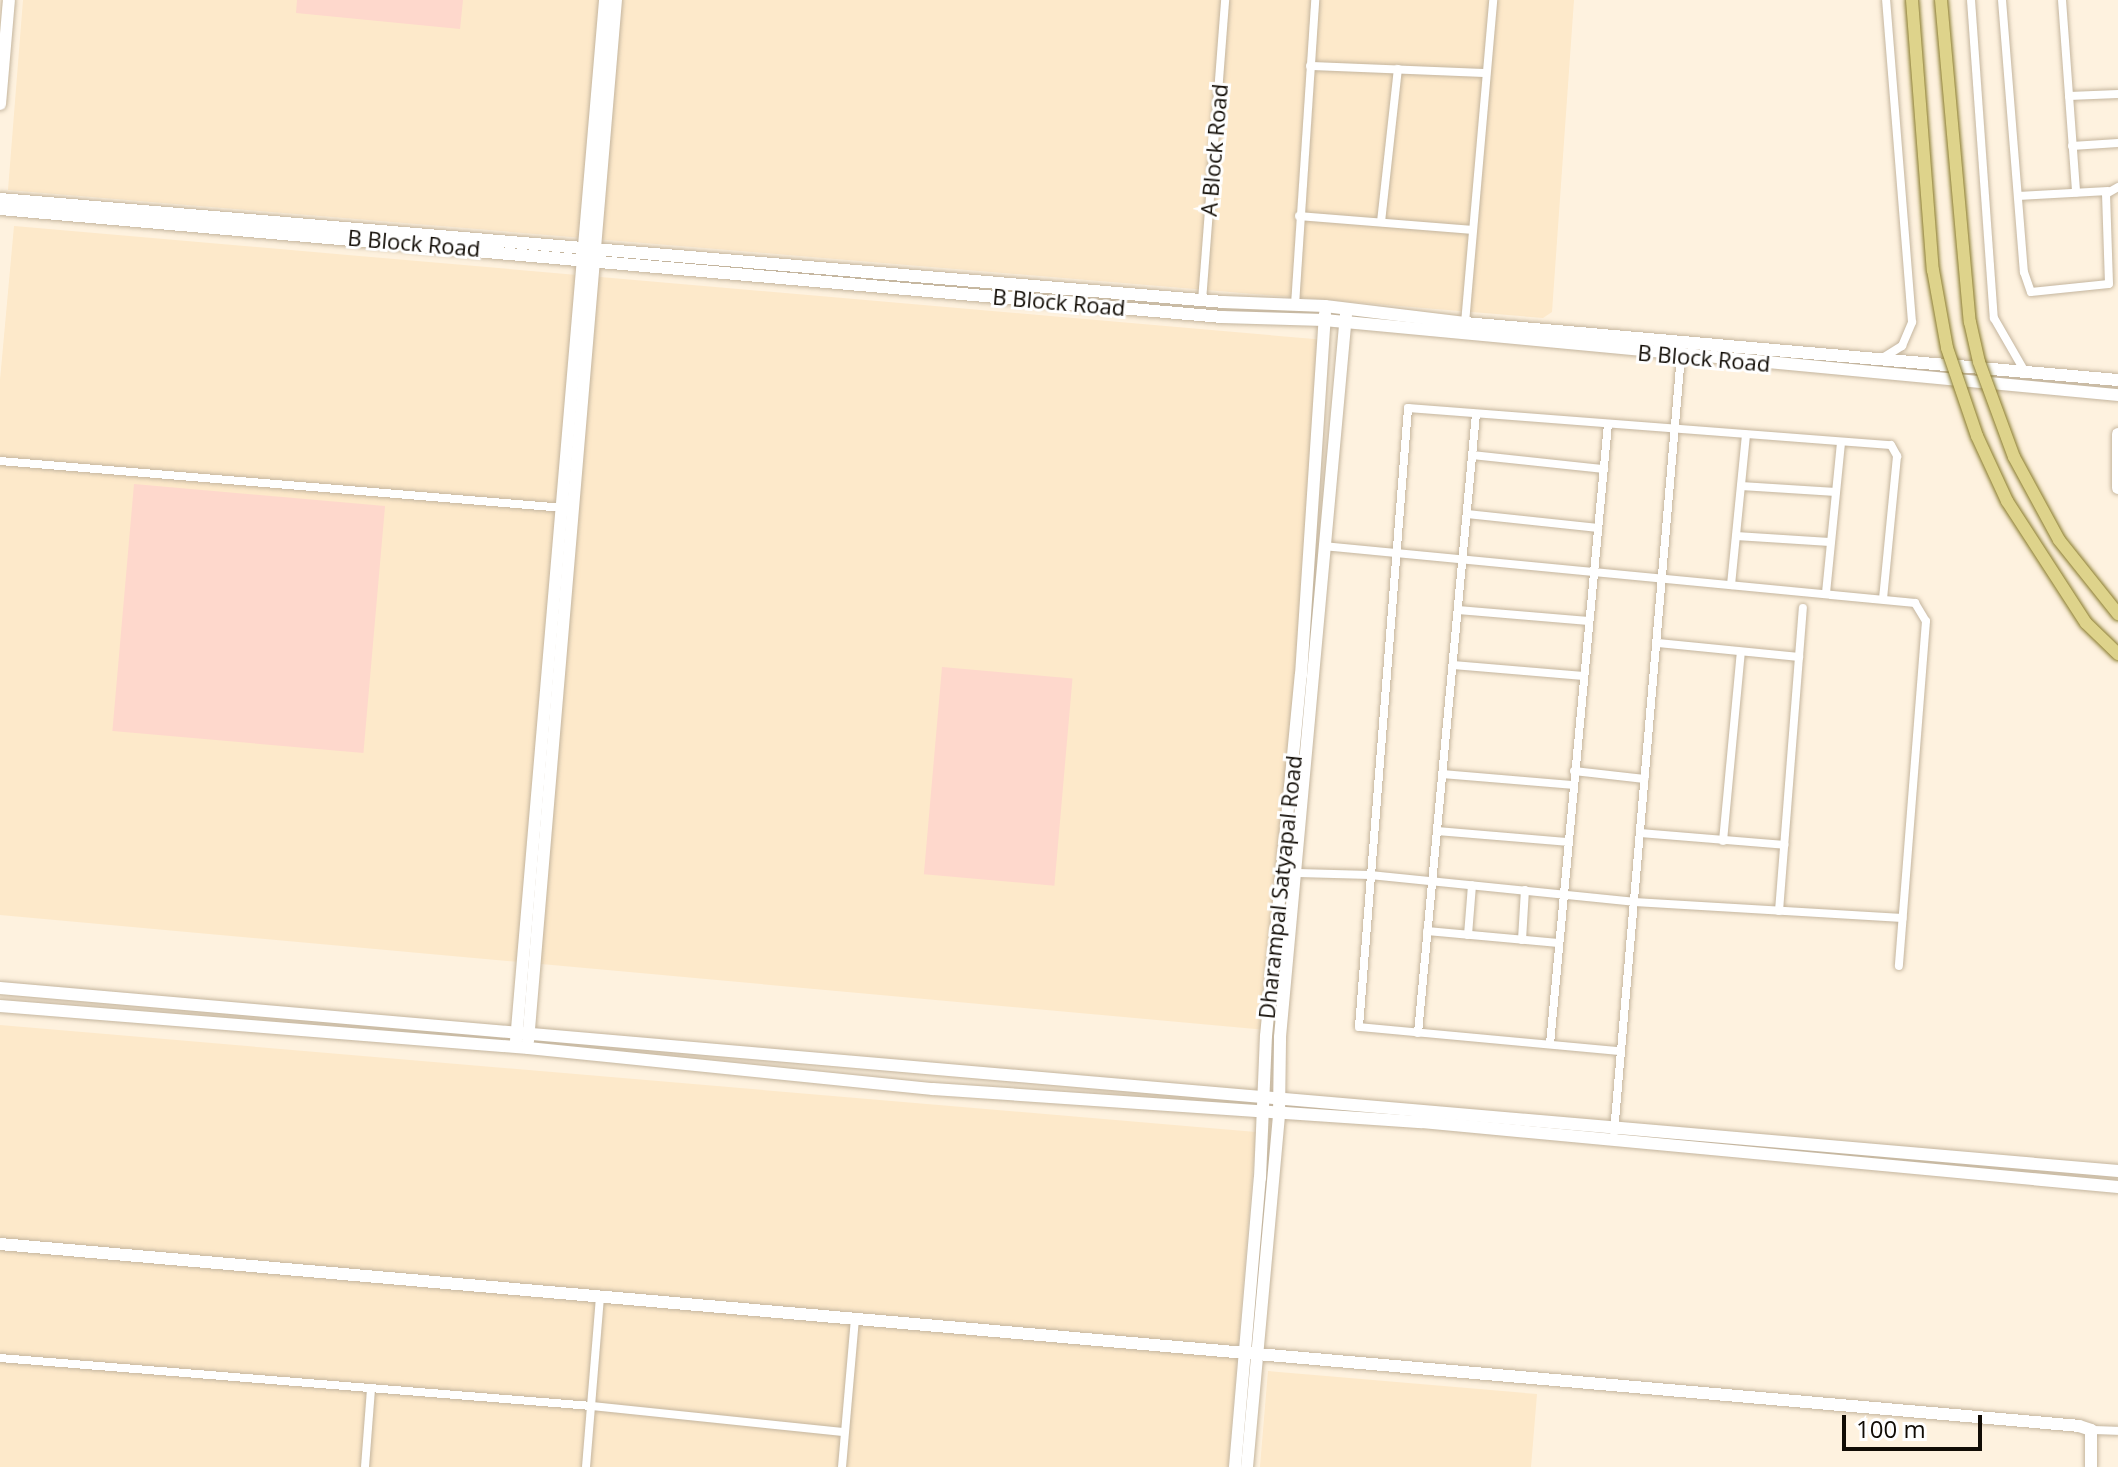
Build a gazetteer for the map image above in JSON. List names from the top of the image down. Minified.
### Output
{"streets":{"street":["A Block Road","B Block Road","Dharampal Satyapal Road"]},"crossings":[["A Block Road","B Block Road"],["B Block Road","Dharampal Satyapal Road"]],"scale_bar":"100 m"}
